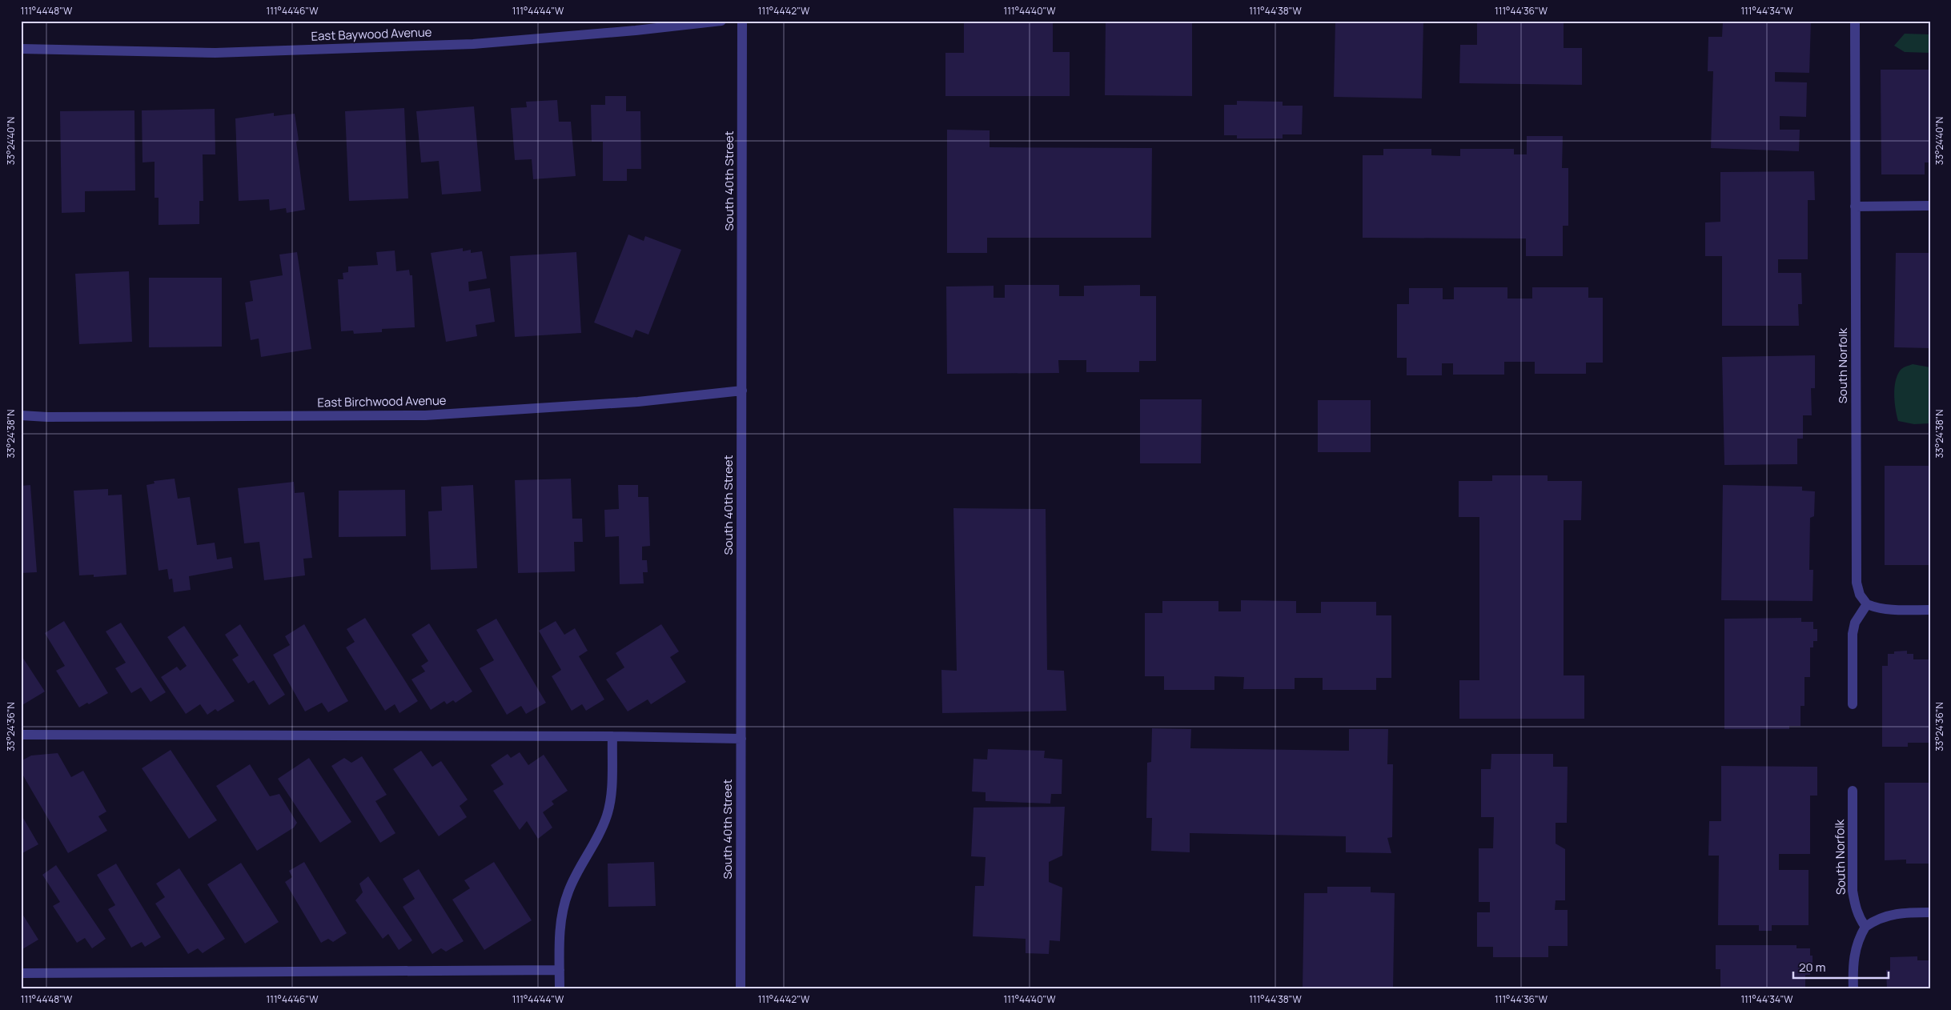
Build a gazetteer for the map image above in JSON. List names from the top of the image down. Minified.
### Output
{"streets":{"street":["East Baywood Avenue","South 40th Street","South Norfolk","East Birchwood Avenue"]},"crossings":[["South 40th Street","East Birchwood Avenue"]],"scale_bar":"20 m","coordinates":["111°44'48\"W","111°44'46\"W","111°44'44\"W","111°44'42\"W","111°44'40\"W","111°44'38\"W","111°44'36\"W","111°44'34\"W","33°24'40\"N","33°24'38\"N","33°24'36\"N"]}
